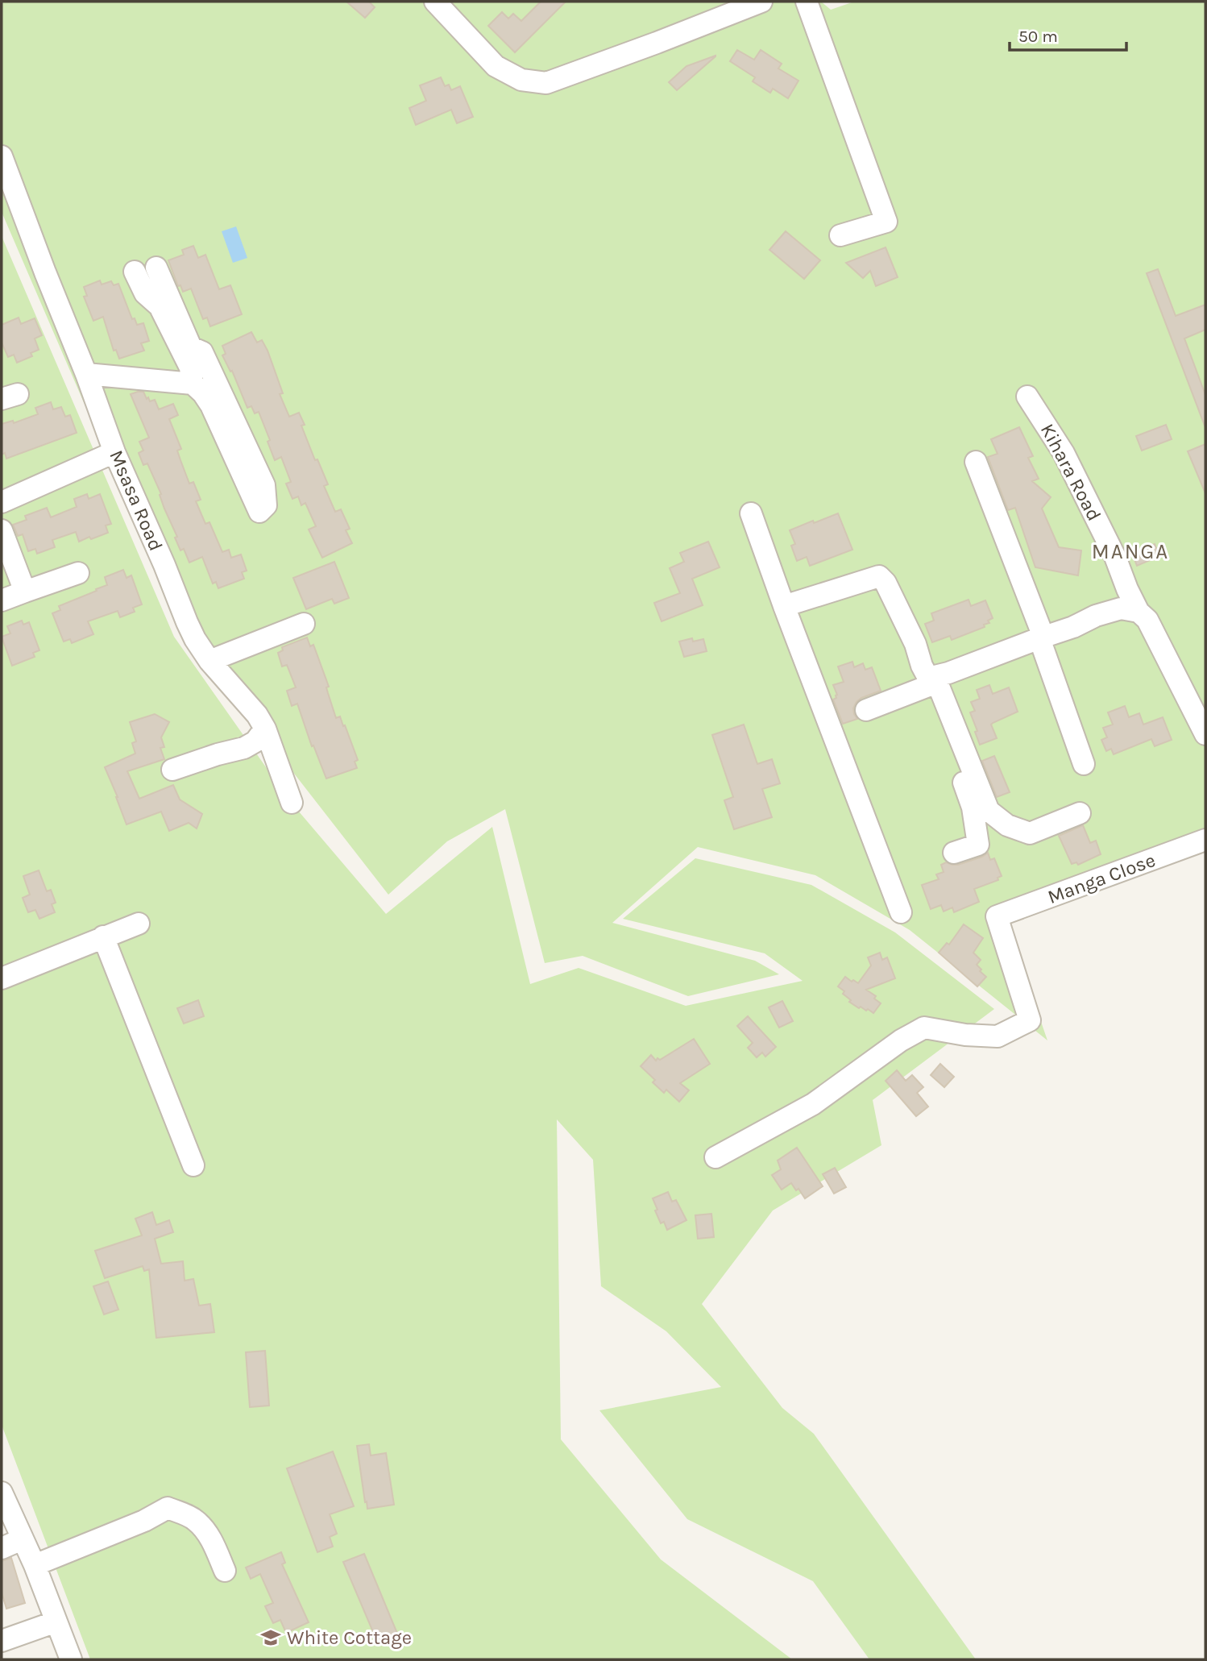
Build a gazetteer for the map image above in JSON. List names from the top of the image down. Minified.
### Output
{"streets":{"street":["Kihara Road","Msasa Road","Manga Close"]},"districts":["MANGA"],"places":{"school or university":["White Cottage"]},"scale_bar":"50 m"}
